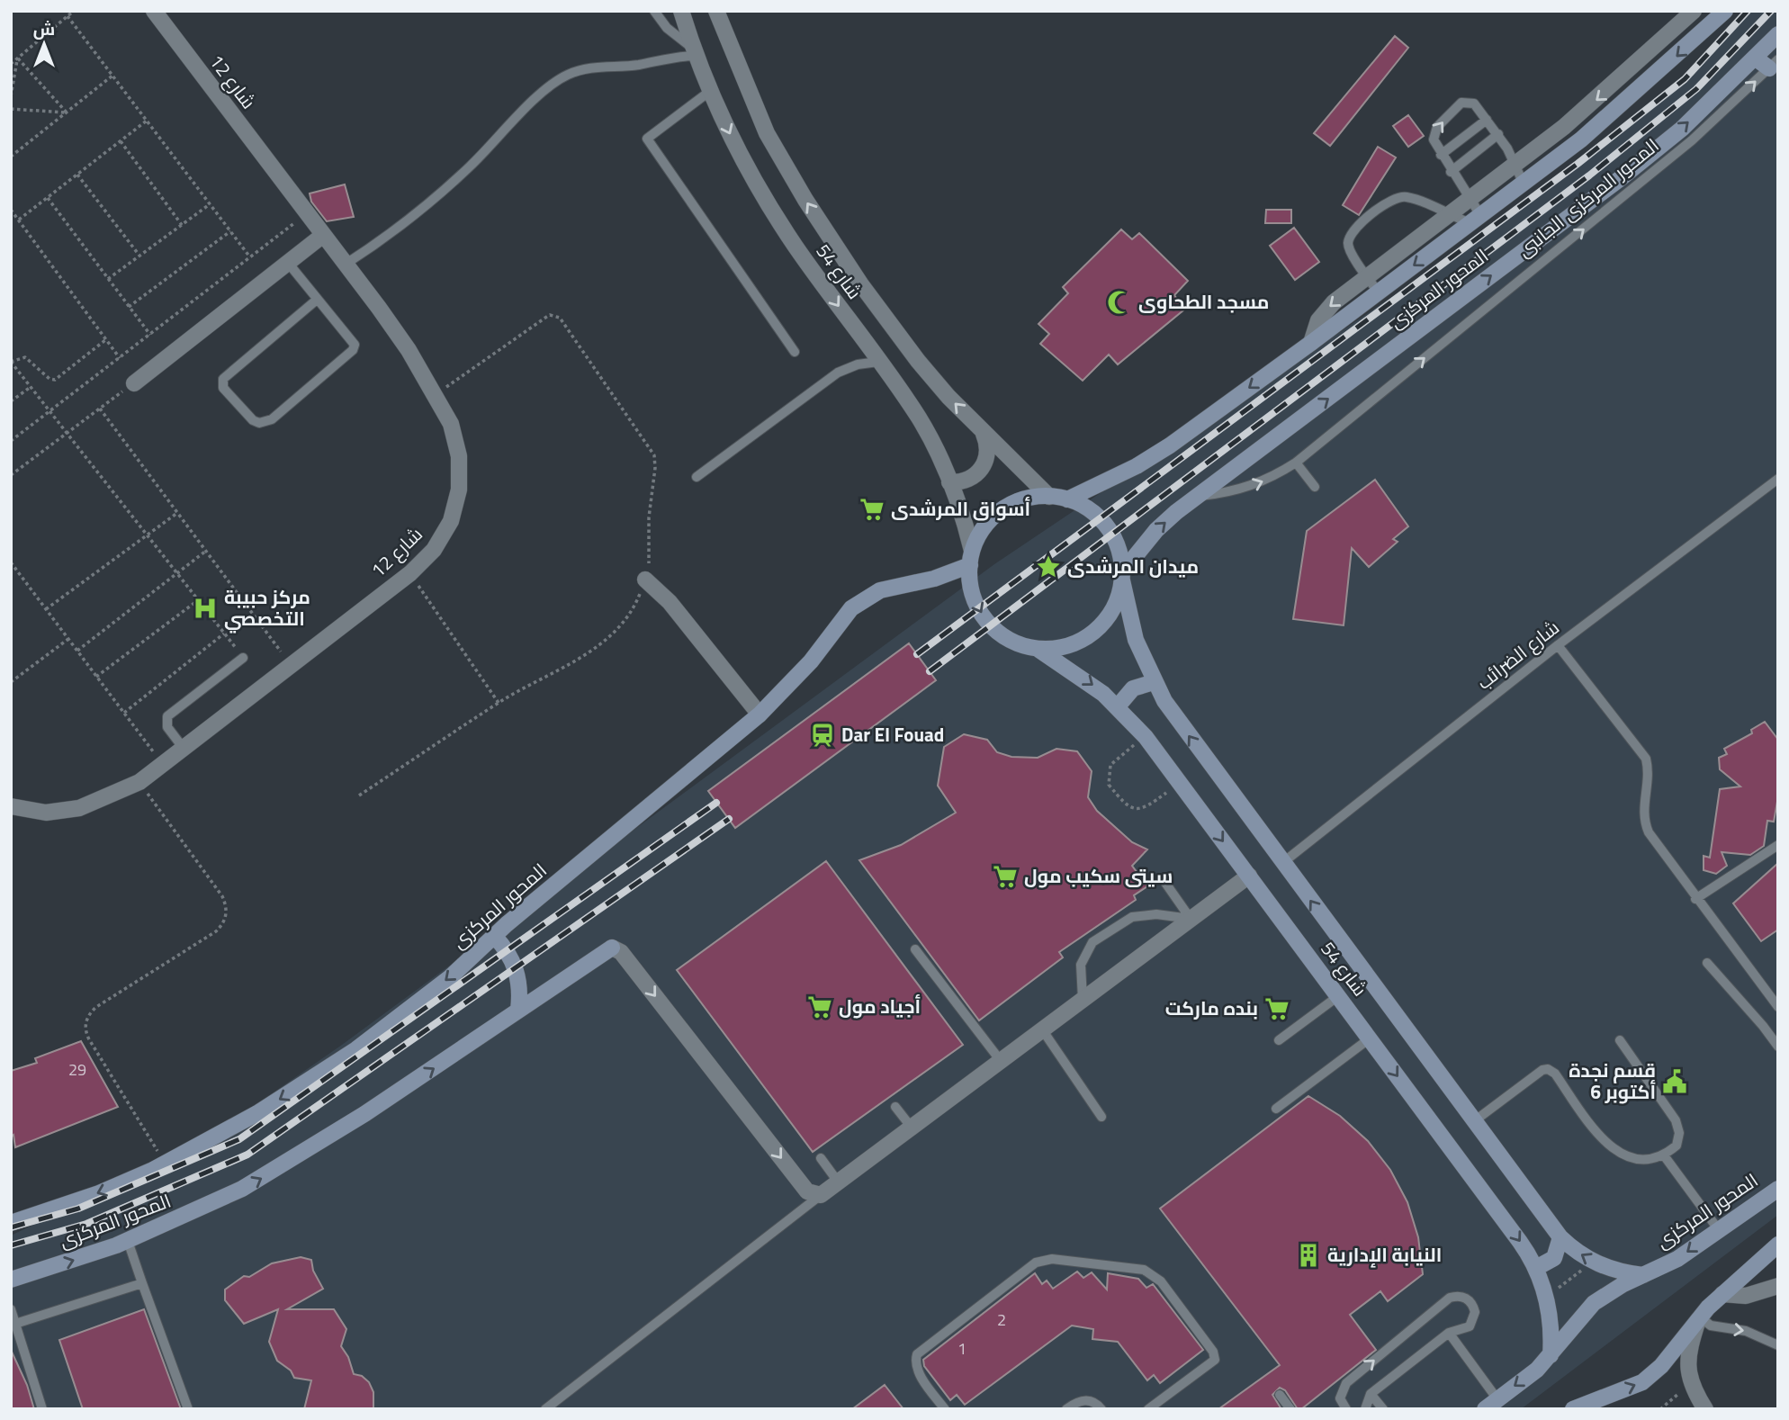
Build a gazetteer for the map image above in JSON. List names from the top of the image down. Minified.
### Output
{"streets":{"main road":["شارع 54","المحور المركزى"],"street":["شارع 12"],"lane":["المحور المركزى الجانبى","شارع الضرائب"]},"crossings":[["المحور المركزى الجانبى","المحور المركزى"],["شارع 54","المحور المركزى"],["شارع 54","شارع الضرائب"]],"one_way":["المحور المركزى الجانبى"],"places":{"mosque":["مسجد الطحاوى"],"supermarket":["أسواق المرشدى","سيتى سكيب مول","أجياد مول","بنده ماركت"],"place":["ميدان المرشدى"],"hospital":["مركز حبيبة التخصصي"],"station":["Dar El Fouad"],"public building":["قسم نجدة 6 أكتوبر"],"building":["النيابة الإدارية"]},"house_numbers":["29","2","1"],"north":"top"}
